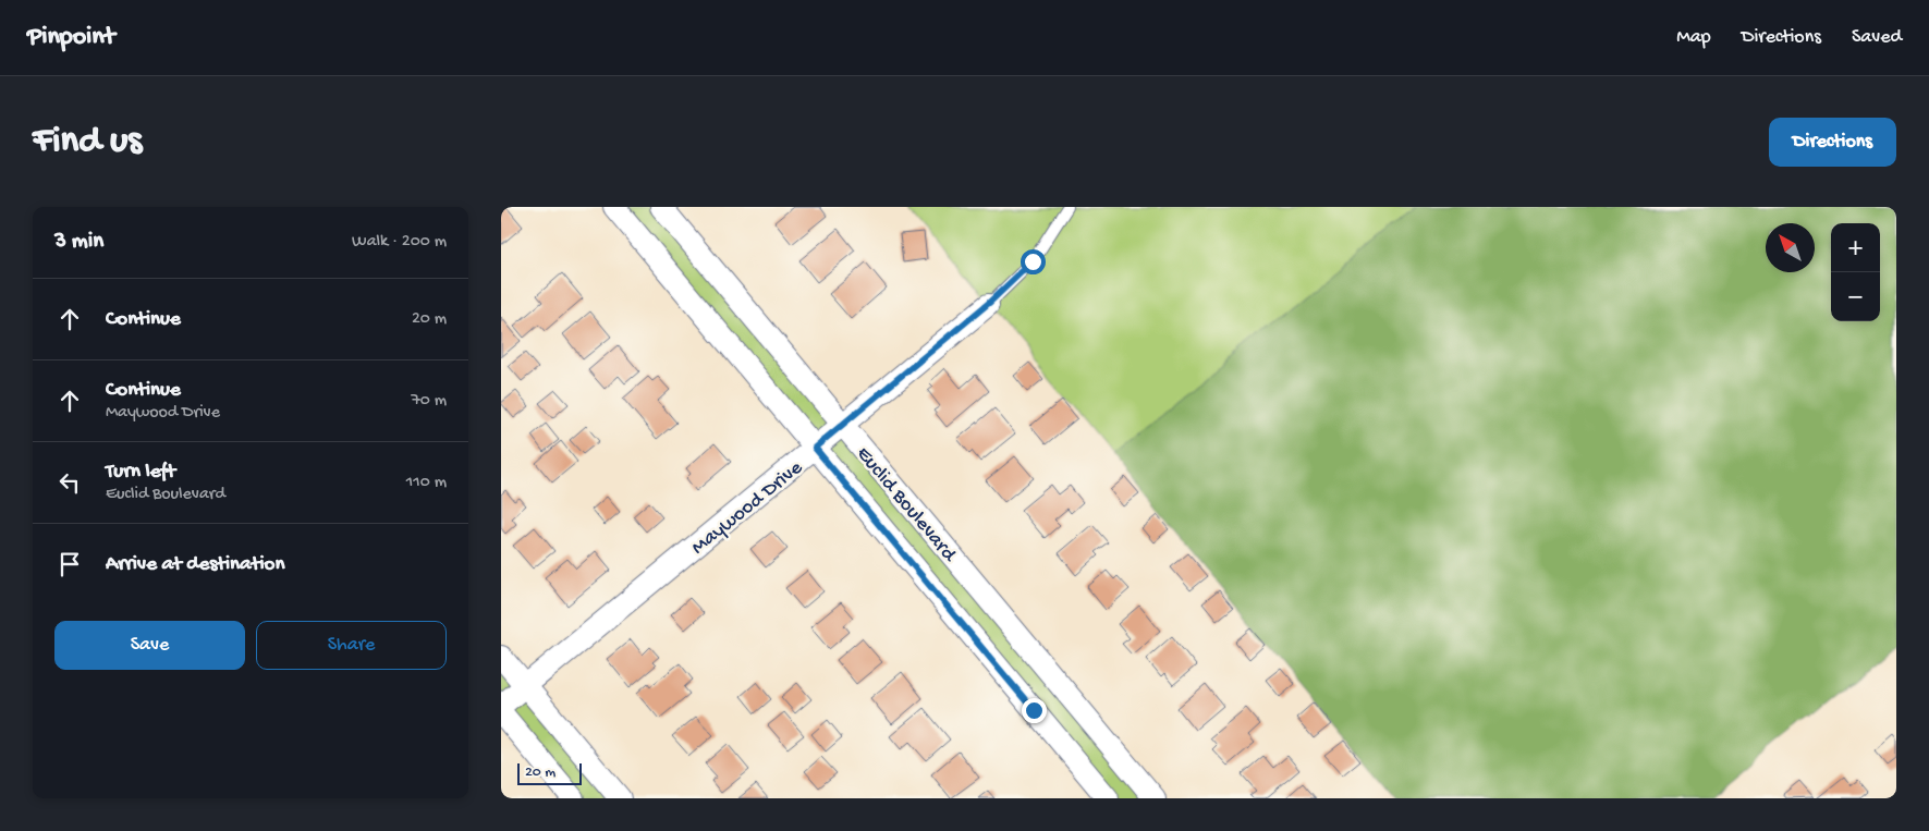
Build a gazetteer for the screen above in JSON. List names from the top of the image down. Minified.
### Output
{"streets":{"street":["Euclid Boulevard","Maywood Drive"]},"crossings":[["Euclid Boulevard","Maywood Drive"]],"scale_bar":"20 m","north":"top left","page":{"header":"Pinpoint","nav":["Map","Directions","Saved"],"buttons":["Directions",["Save","Share"]],"title":"Find us","heading":["3 min","Walk · 200 m"],"map_buttons":["+","−"],"list":[["Continue","20 m"],["Continue","Maywood Drive","70 m"],["Turn left","Euclid Boulevard","110 m"],"Arrive at destination"],"scale":"20 m"}}
